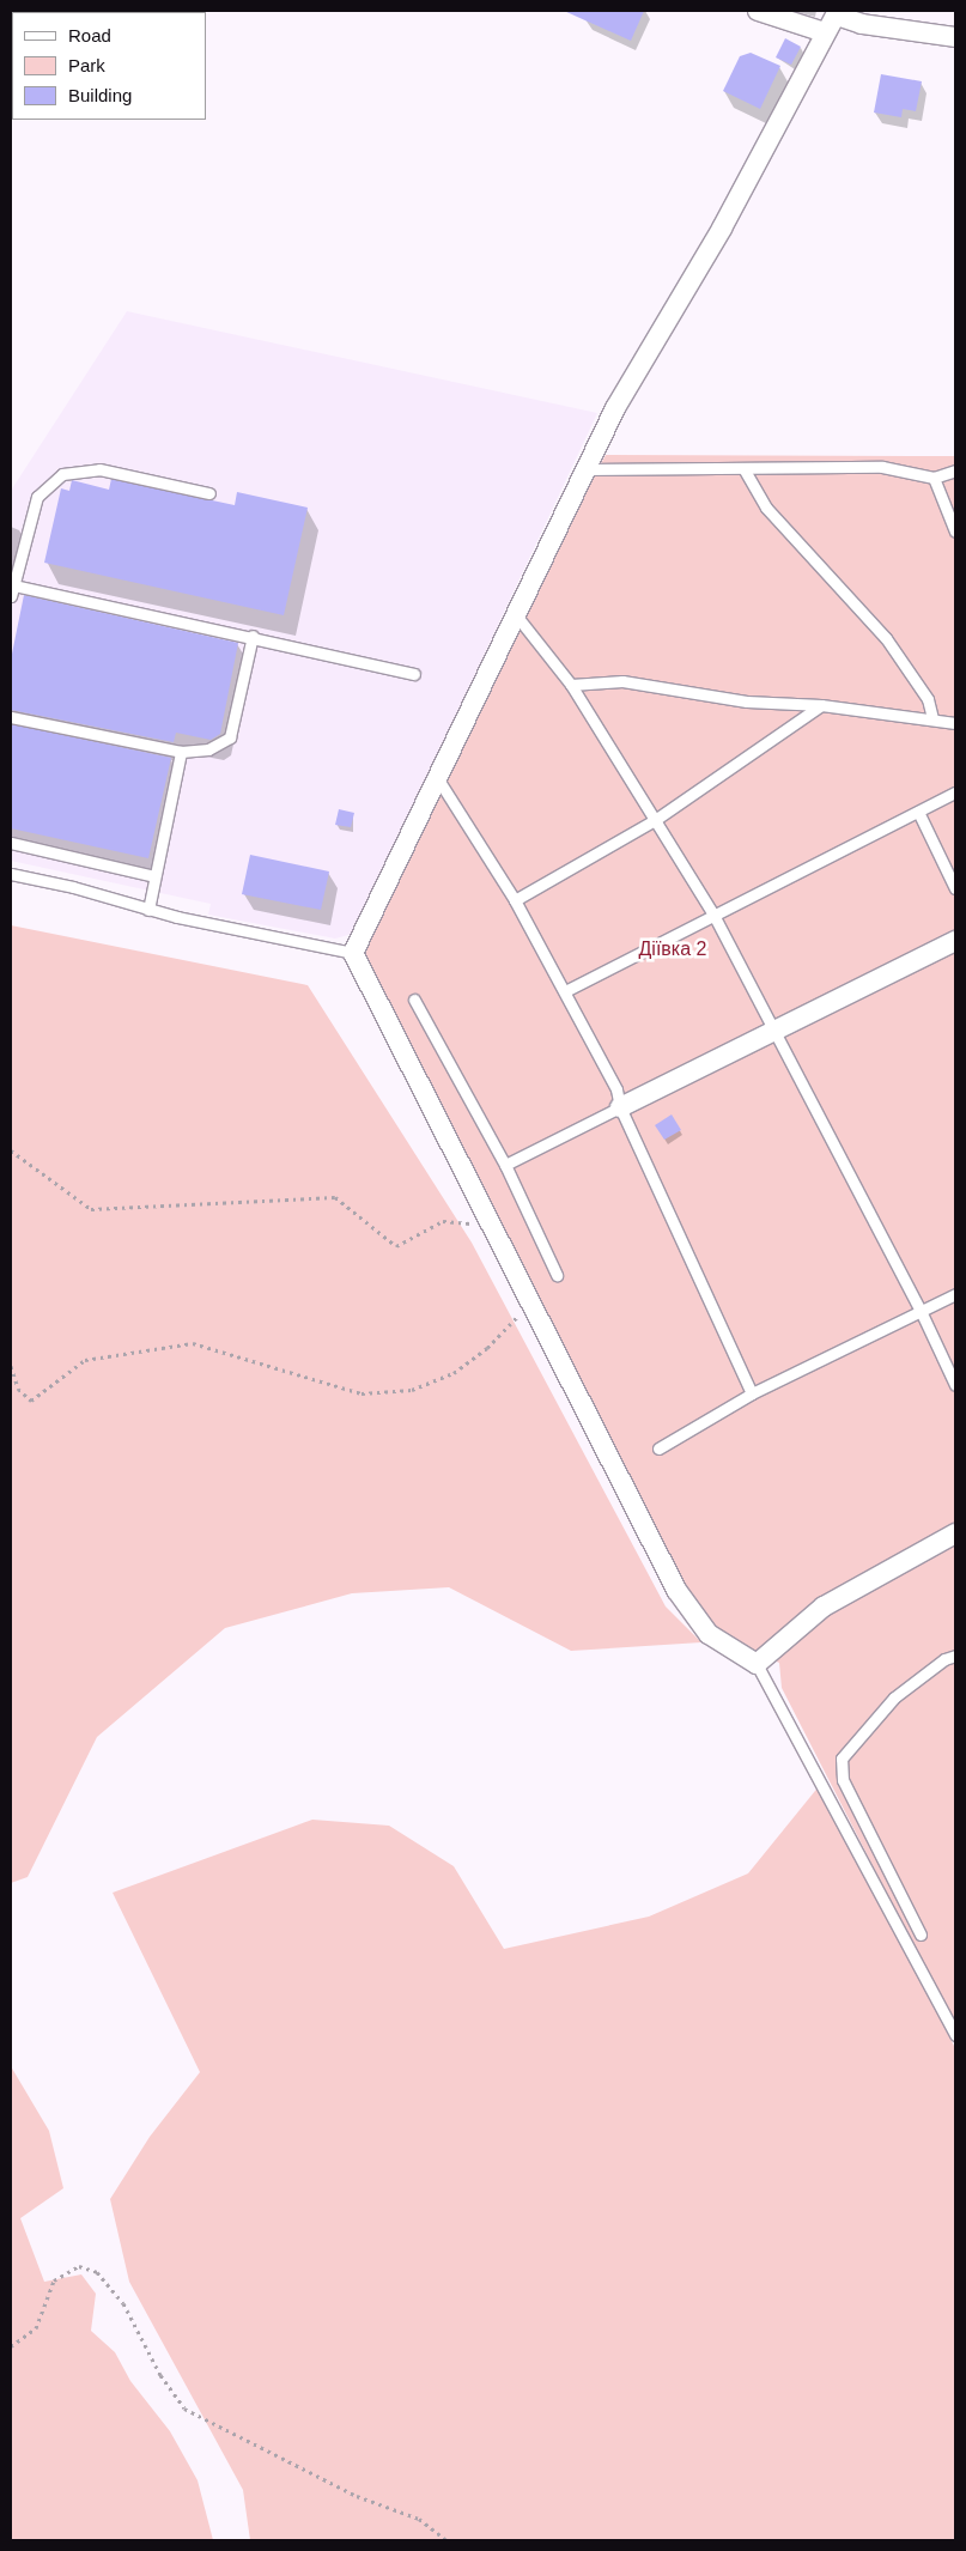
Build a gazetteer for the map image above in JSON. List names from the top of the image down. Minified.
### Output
{"parks":["Діївка 2"],"legend":["Road","Park","Building"]}
